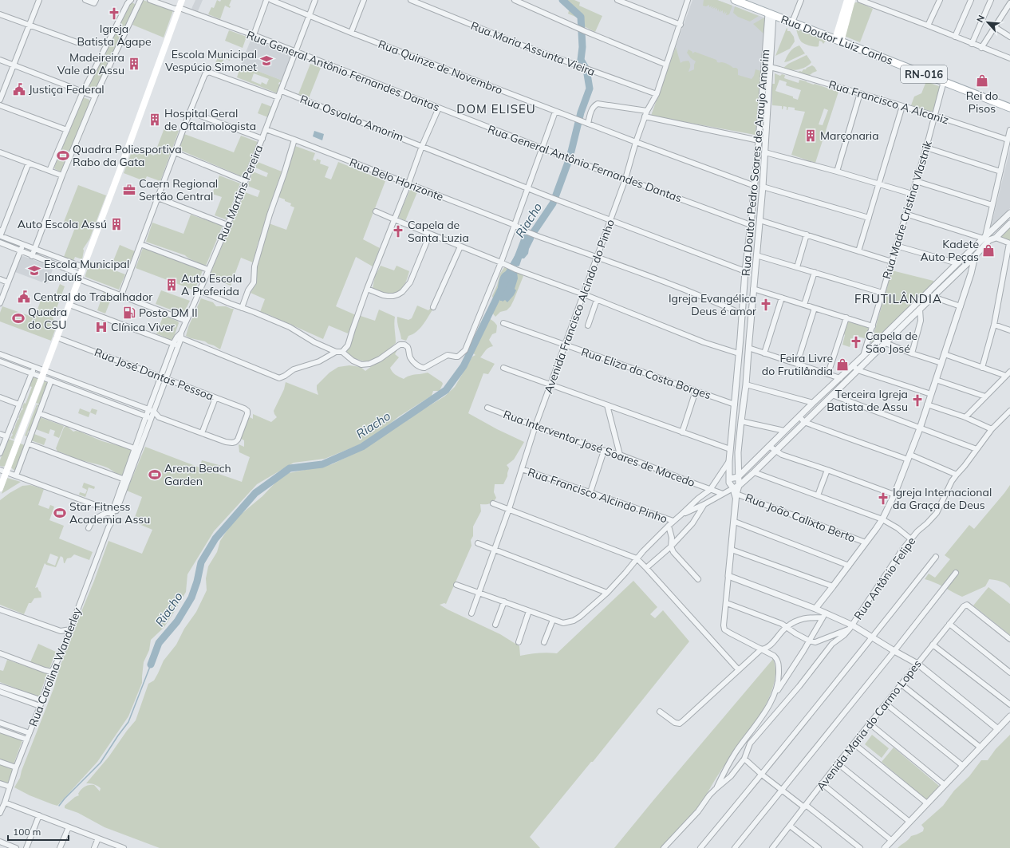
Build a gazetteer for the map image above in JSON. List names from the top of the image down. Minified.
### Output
{"streets":{"main road":["Rua Doutor Luiz Carlos","RN-016"],"street":["Rua Maria Assunta Vieira","Rua Quinze de Novembro","Rua General Antônio Fernandes Dantas","Rua Francisco A Alcaniz","Rua Osvaldo Amorim","Rua Doutor Pedro Soares de Araujo Amorim","Rua Belo Horizonte","Rua Martins Pereira","Rua Madre Cristina Vlastnik","Avenida Francisco Alcindo do Pinho","Rua Eliza da Costa Borges","Rua José Dantas Pessoa","Rua Interventor José Soares de Macedo","Rua Francisco Alcindo Pinho","Rua João Calixto Berto","Rua Antônio Felipe","Rua Carolina Wanderley","Avenida Maria do Carmo Lopes"]},"crossings":[["Rua Doutor Luiz Carlos","Rua Doutor Pedro Soares de Araujo Amorim"],["Rua Doutor Luiz Carlos","Rua Madre Cristina Vlastnik"],["Rua Maria Assunta Vieira","Avenida Francisco Alcindo do Pinho"],["Rua Quinze de Novembro","Rua Doutor Pedro Soares de Araujo Amorim"],["Rua Quinze de Novembro","Rua Martins Pereira"],["Rua Quinze de Novembro","Avenida Francisco Alcindo do Pinho"],["Rua General Antônio Fernandes Dantas","Rua Doutor Pedro Soares de Araujo Amorim"],["Rua General Antônio Fernandes Dantas","Rua Martins Pereira"],["Rua General Antônio Fernandes Dantas","Avenida Francisco Alcindo do Pinho"],["Rua Francisco A Alcaniz","Rua Doutor Pedro Soares de Araujo Amorim"],["Rua Francisco A Alcaniz","Rua Madre Cristina Vlastnik"],["Rua Osvaldo Amorim","Rua Doutor Pedro Soares de Araujo Amorim"],["Rua Osvaldo Amorim","Rua Martins Pereira"],["Rua Osvaldo Amorim","Avenida Francisco Alcindo do Pinho"],["Rua Doutor Pedro Soares de Araujo Amorim","Rua Eliza da Costa Borges"],["Rua Doutor Pedro Soares de Araujo Amorim","Rua João Calixto Berto"],["Rua Belo Horizonte","Rua Martins Pereira"],["Rua Belo Horizonte","Avenida Francisco Alcindo do Pinho"],["Rua Martins Pereira","Rua Carolina Wanderley"],["Avenida Francisco Alcindo do Pinho","Rua Eliza da Costa Borges"],["Avenida Francisco Alcindo do Pinho","Rua Interventor José Soares de Macedo"],["Avenida Francisco Alcindo do Pinho","Rua Francisco Alcindo Pinho"],["Rua José Dantas Pessoa","Rua Carolina Wanderley"]],"districts":["DOM ELISEU","FRUTILÂNDIA"],"water":["Riacho"],"places":{"church":["Igreja Batista Ágape","Capela de Santa Luzia","Igreja Evangélica Deus é amor","Capela de São José","Terceira Igreja Batista de Assu","Igreja Internacional da Graça de Deus"],"school or university":["Escola Municipal Vespúcio Simonet","Escola Municipal Janduís"],"building":["Madeireira Vale do Assu","Hospital Geral de Oftalmologista","Marçonaria","Auto Escola Assú","Auto Escola A Preferida"],"shop":["Rei do Pisos","Kadete Auto Peças","Feira Livre do Frutilândia"],"public building":["Justiça Federal","Central do Trabalhador"],"sports":["Quadra Poliesportiva Rabo da Gata","Quadra do CSU","Arena Beach Garden","Star Fitness Academia Assu"],"office":["Caern Regional Sertão Central"],"fuel station":["Posto DM II"],"hospital":["Clínica Viver"]},"scale_bar":"100 m","north":"top left"}
